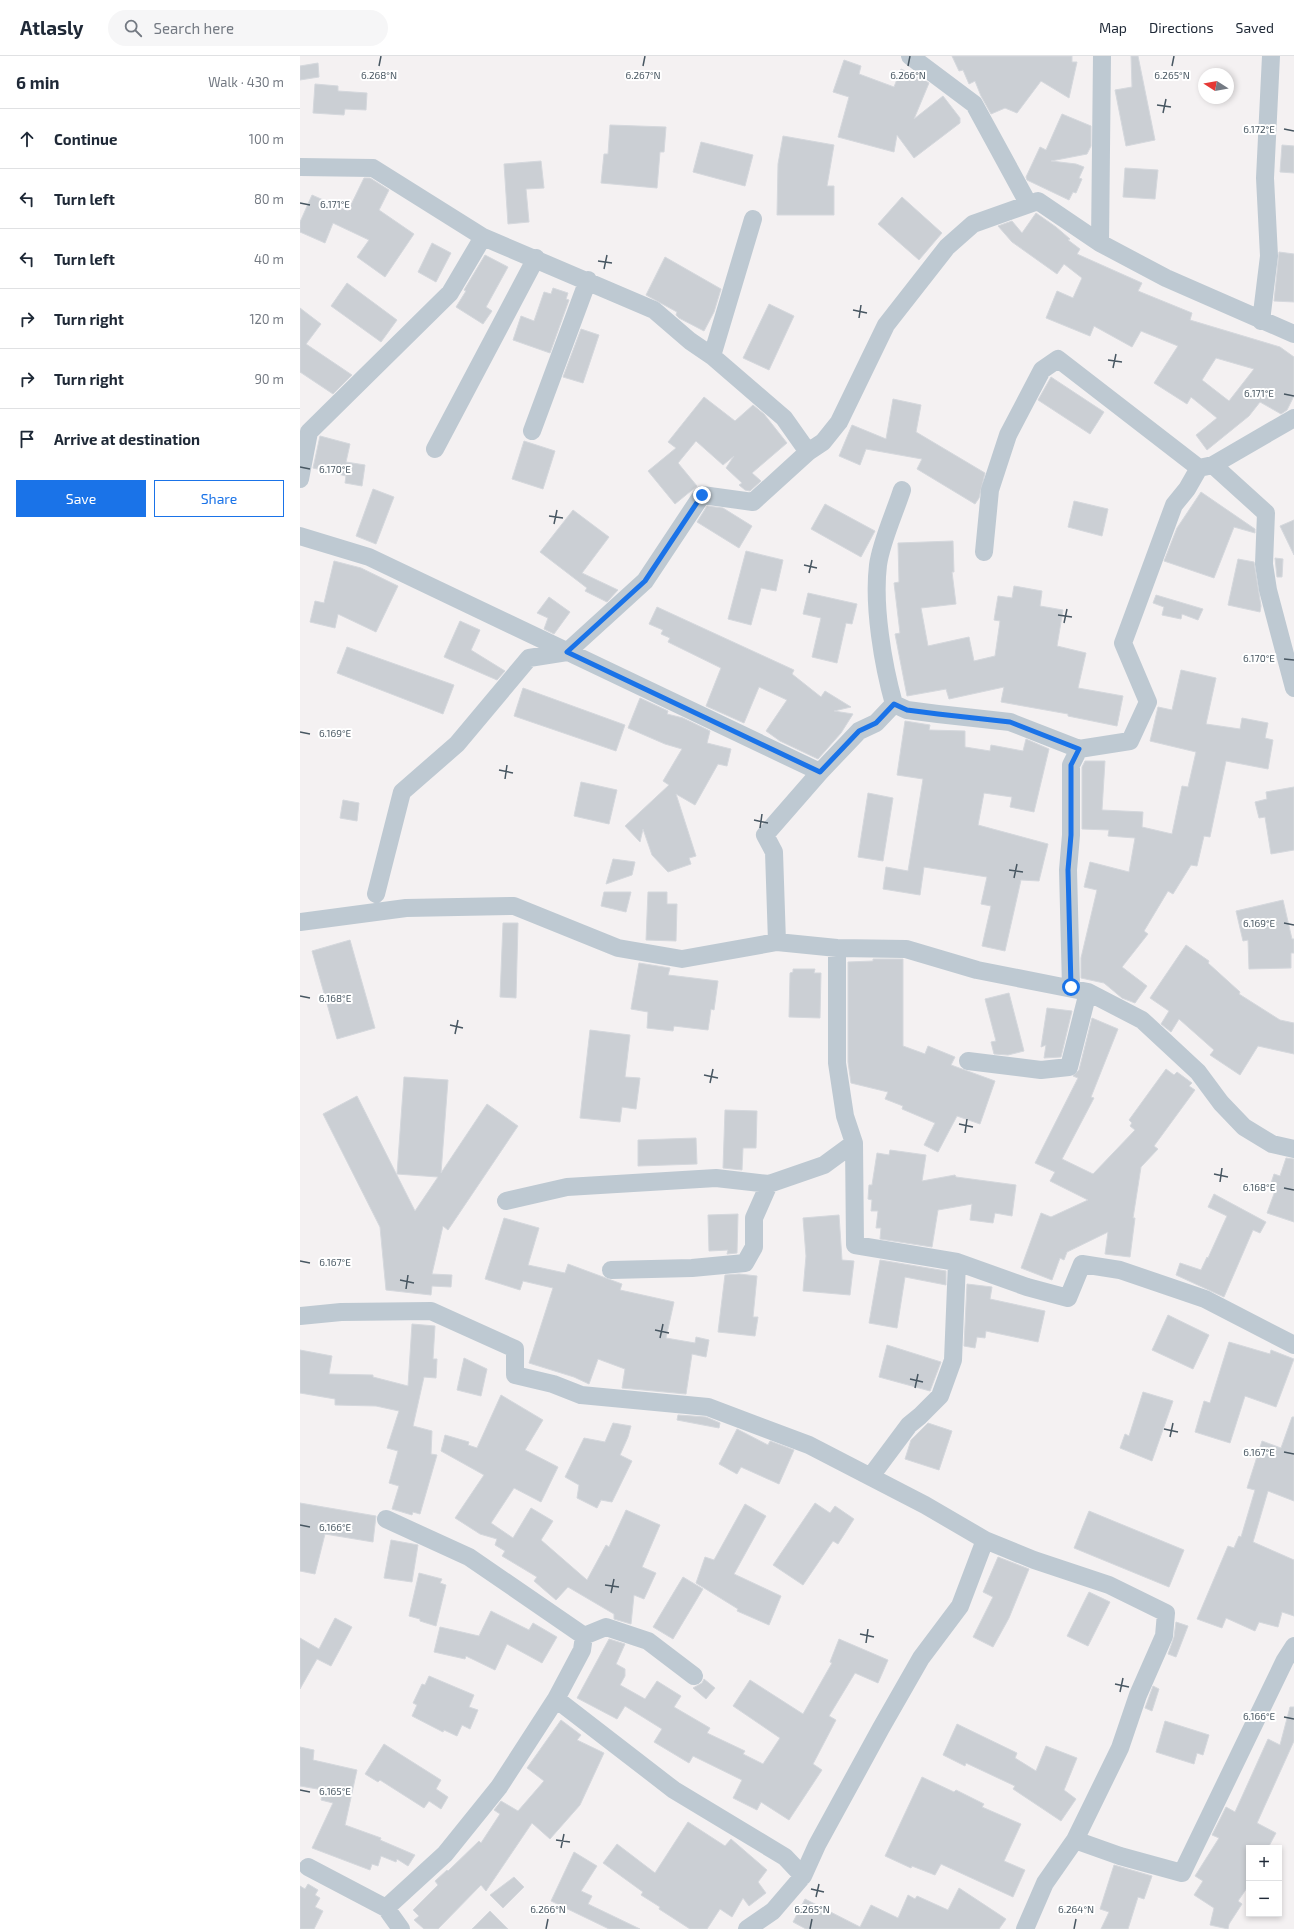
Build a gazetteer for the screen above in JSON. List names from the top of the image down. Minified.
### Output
{"north":"left","page":{"header":"Atlasly","search":"Search here","nav":["Map","Directions","Saved"],"heading":["6 min","Walk · 430 m"],"list":[["Continue","100 m"],["Turn left","80 m"],["Turn left","40 m"],["Turn right","120 m"],["Turn right","90 m"],"Arrive at destination"],"buttons":["Save","Share"],"map_buttons":["+","−"]},"coordinates":["6.268°N","6.267°N","6.266°N","6.265°N","6.172°E","6.171°E","6.170°E","6.169°E","6.168°E","6.167°E","6.166°E","6.165°E","6.264°N"]}
